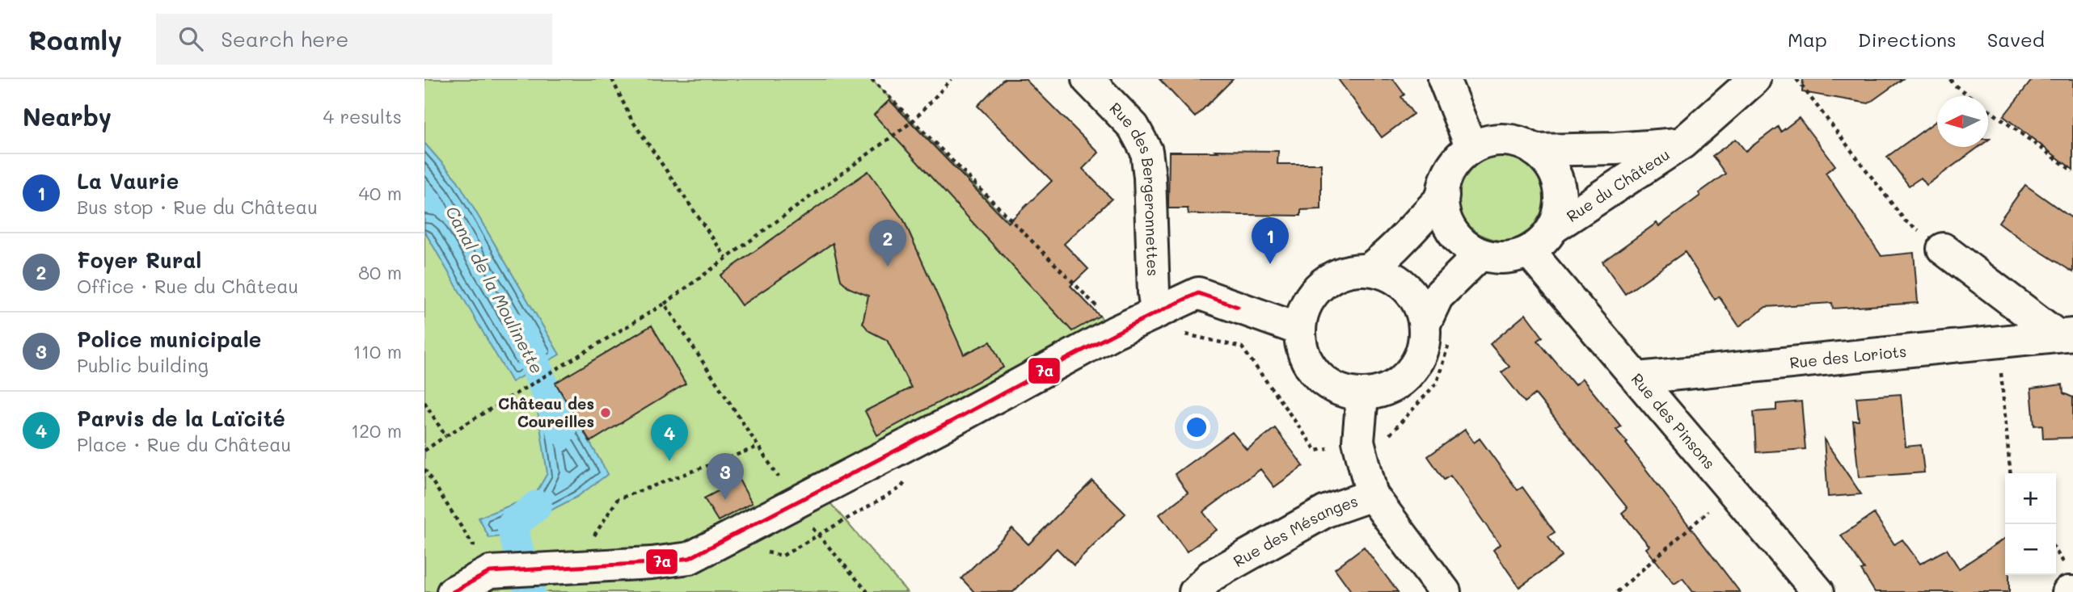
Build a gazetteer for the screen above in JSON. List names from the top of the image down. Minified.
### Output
{"streets":{"street":["Rue du Château","Rue des Bergeronnettes","Rue des Loriots","Rue des Pinsons","Rue des Mésanges"]},"crossings":[["Rue du Château","Rue des Pinsons"],["Rue des Loriots","Rue des Pinsons"]],"water":["Canal de la Moulinette"],"places":["Château des Coureilles"],"lines":["transit line 7a"],"north":"left","page":{"header":"Roamly","search":"Search here","nav":["Map","Directions","Saved"],"heading":["Nearby","4 results"],"list":[{"mark":"1","name":"La Vaurie","note":"Bus stop · Rue du Château","value":"40 m"},{"mark":"2","name":"Foyer Rural","note":"Office · Rue du Château","value":"80 m"},{"mark":"3","name":"Police municipale","note":"Public building","value":"110 m"},{"mark":"4","name":"Parvis de la Laïcité","note":"Place · Rue du Château","value":"120 m"}],"pins":["1","2","4","3"],"map_buttons":["+","−"]}}
